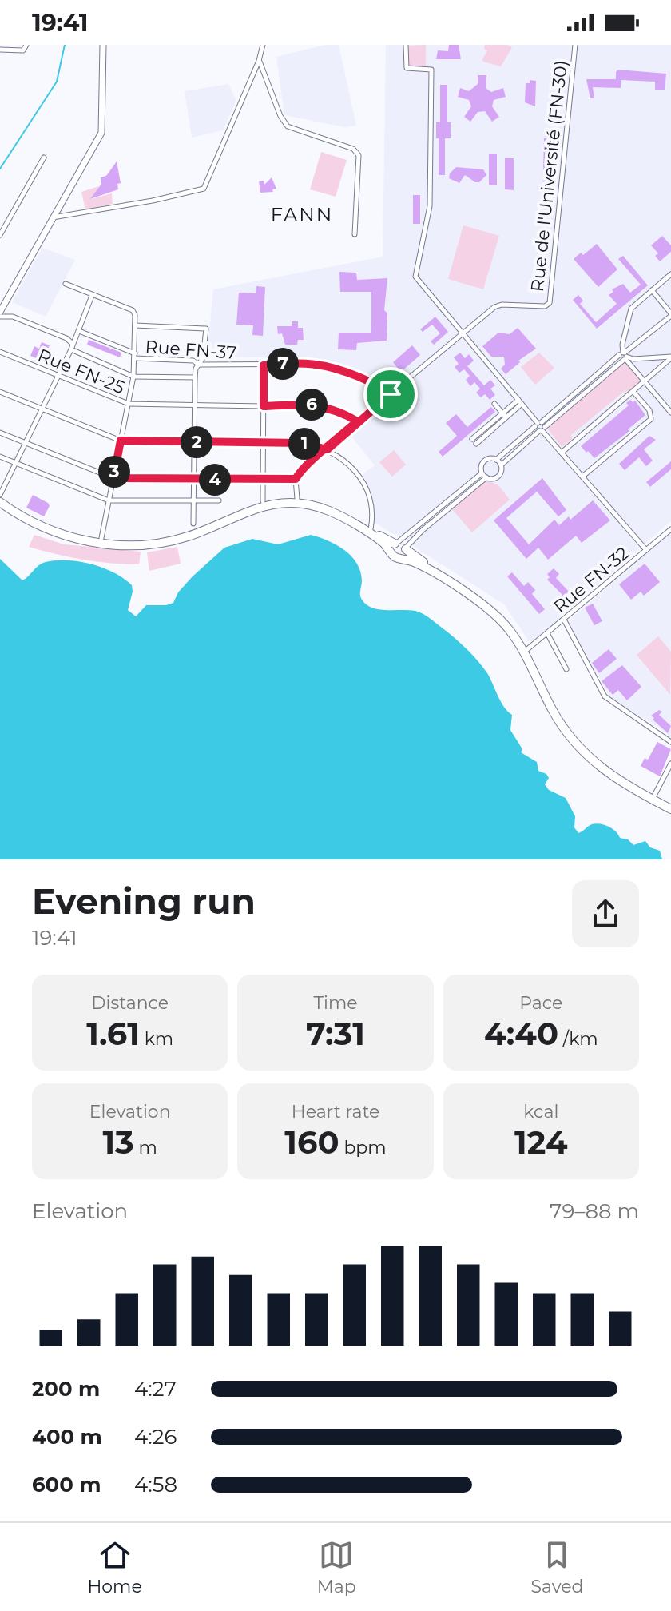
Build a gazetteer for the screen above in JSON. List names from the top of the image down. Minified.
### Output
{"streets":{"street":["Rue de l'Université (FN-30)","Rue FN-37","Rue FN-25","Rue FN-32"]},"crossings":[["Rue de l'Université (FN-30)","Rue FN-37"],["Rue de l'Université (FN-30)","Rue FN-25"]],"districts":["FANN"],"page":{"status":"19:41","pins":["7","6","2","1","3","4"],"heading":["Evening run","19:41"],"stats":[["Distance","1.61 km"],["Time","7:31"],["Pace","4:40 /km"],["Elevation","13 m"],["Heart rate","160 bpm"],["kcal","124"]],"chart":["Elevation","79–88 m"],"list":[{"name":"200 m","note":"4:27"},{"name":"400 m","note":"4:26"},{"name":"600 m","note":"4:58"}],"tabs":["Home","Map","Saved"]}}
